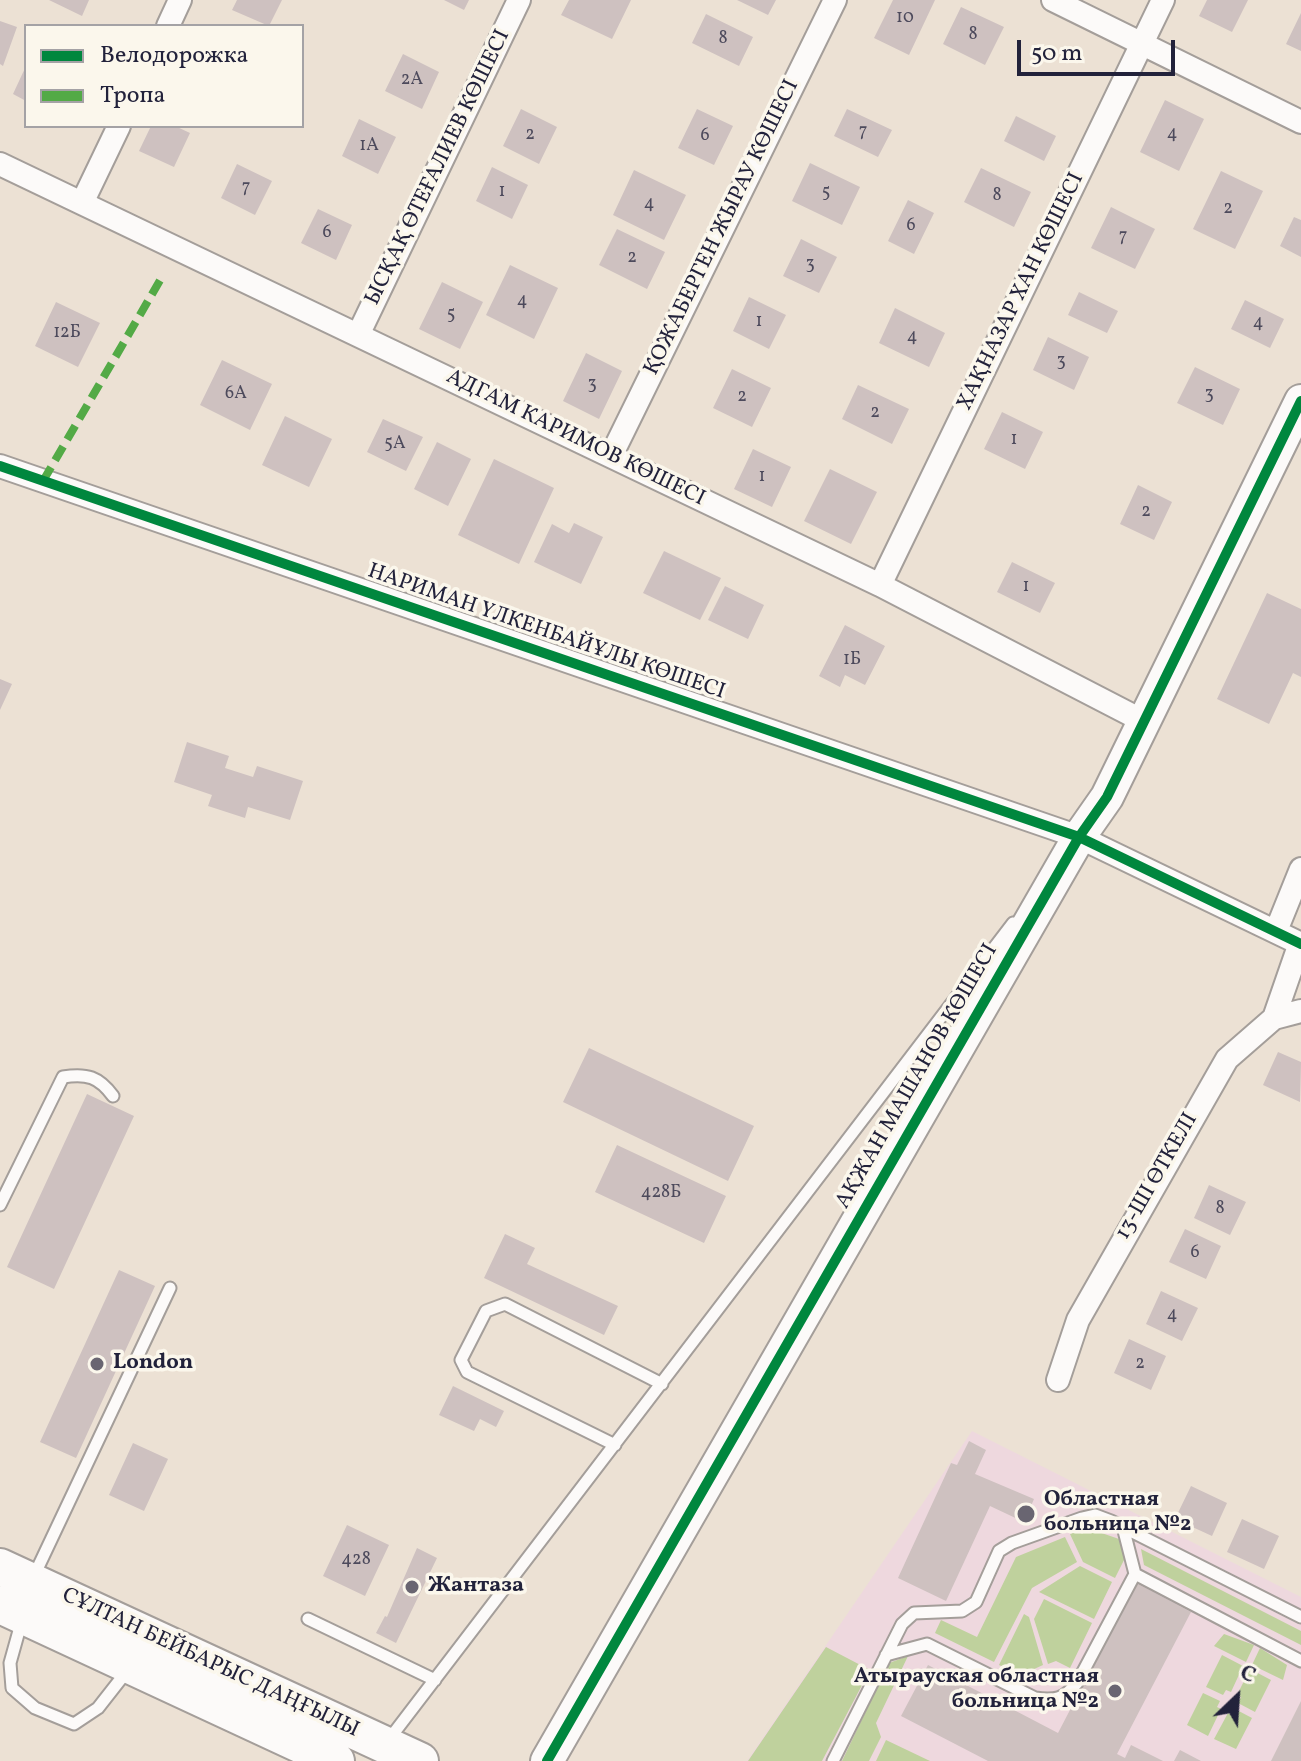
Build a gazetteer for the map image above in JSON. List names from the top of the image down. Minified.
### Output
{"streets":{"main road":["СҰЛТАН БЕЙБАРЫС ДАҢҒЫЛЫ"],"street":["ЫСҚАҚ ӨТЕҒАЛИЕВ КӨШЕСІ","ҚОЖАБЕРГЕН ЖЫРАУ КӨШЕСІ","ХАҚНАЗАР ХАН КӨШЕСІ","АДГАМ КАРИМОВ КӨШЕСІ","НАРИМАН ҮЛКЕНБАЙҰЛЫ КӨШЕСІ","АҚЖАН МАШАНОВ КӨШЕСІ","13-ШІ ӨТКЕЛІ"]},"crossings":[["ЫСҚАҚ ӨТЕҒАЛИЕВ КӨШЕСІ","АДГАМ КАРИМОВ КӨШЕСІ"],["ҚОЖАБЕРГЕН ЖЫРАУ КӨШЕСІ","АДГАМ КАРИМОВ КӨШЕСІ"],["ХАҚНАЗАР ХАН КӨШЕСІ","АДГАМ КАРИМОВ КӨШЕСІ"],["АДГАМ КАРИМОВ КӨШЕСІ","АҚЖАН МАШАНОВ КӨШЕСІ"],["НАРИМАН ҮЛКЕНБАЙҰЛЫ КӨШЕСІ","АҚЖАН МАШАНОВ КӨШЕСІ"]],"places":["London","Областная больница №2","Жантаза","Атырауская областная больница №2"],"house_numbers":["10","8","8","2А","7","4","2","6","1А","7","1","5","8","4","2","6","6","7","2","3","4","5","1","4","12Б","4","3","3","6А","3","2","2","1","5А","1","2","1","1Б","428Б","8","6","4","2","428"],"legend":["Велодорожка","Тропа"],"scale_bar":"50 m","north":"top right"}
